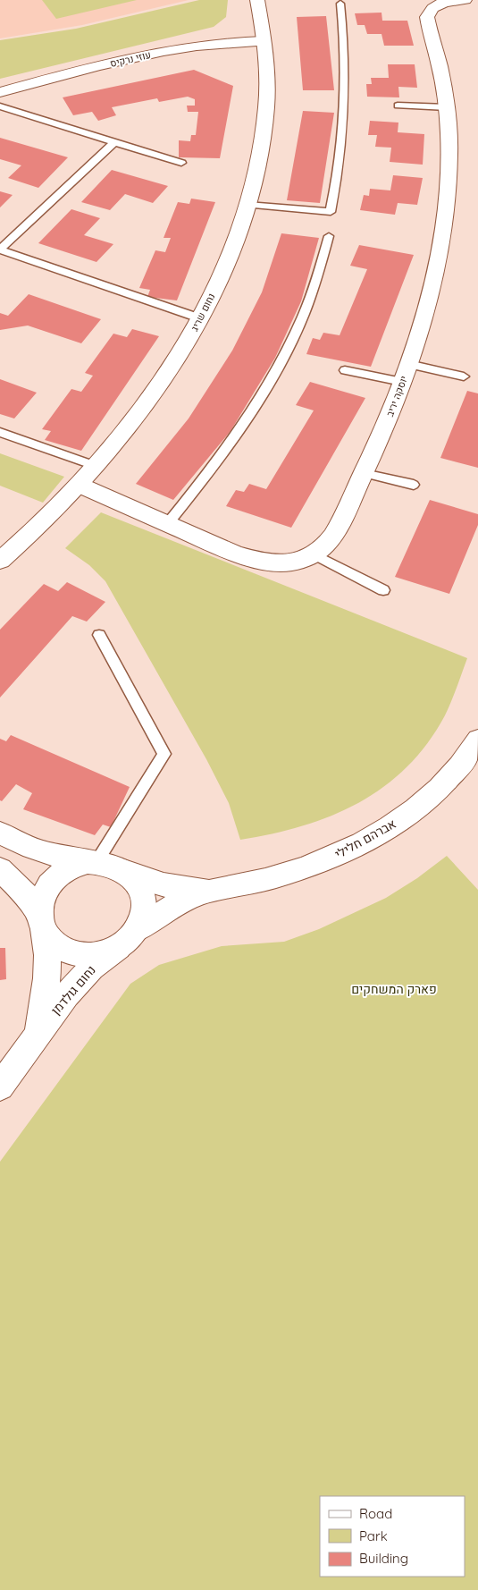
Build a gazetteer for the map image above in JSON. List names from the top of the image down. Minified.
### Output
{"streets":{"street":["עוזי נרקיס","נחום שריג","יוסקה יריב","אברהם חלילי","נחום גולדמן"]},"crossings":[["עוזי נרקיס","נחום שריג"],["נחום שריג","יוסקה יריב"],["אברהם חלילי","נחום גולדמן"]],"parks":["פארק המשחקים"],"legend":["Road","Park","Building"]}
